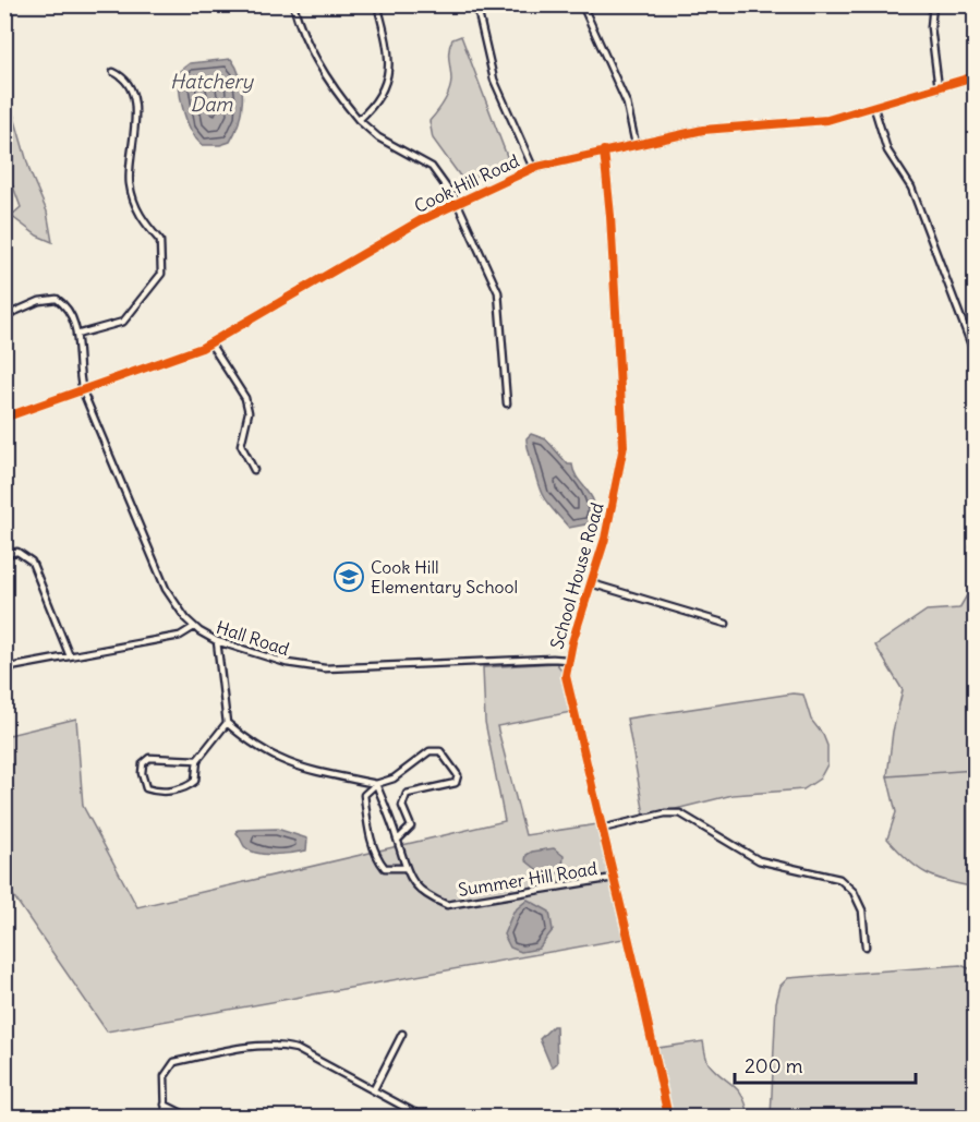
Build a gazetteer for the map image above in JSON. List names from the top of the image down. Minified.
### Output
{"streets":{"street":["Cook Hill Road","School House Road","Hall Road","Summer Hill Road"]},"crossings":[["Cook Hill Road","School House Road"],["Cook Hill Road","Hall Road"],["School House Road","Hall Road"],["School House Road","Summer Hill Road"]],"water":["Hatchery Dam"],"places":{"school or university":["Cook Hill Elementary School"]},"scale_bar":"200 m"}
